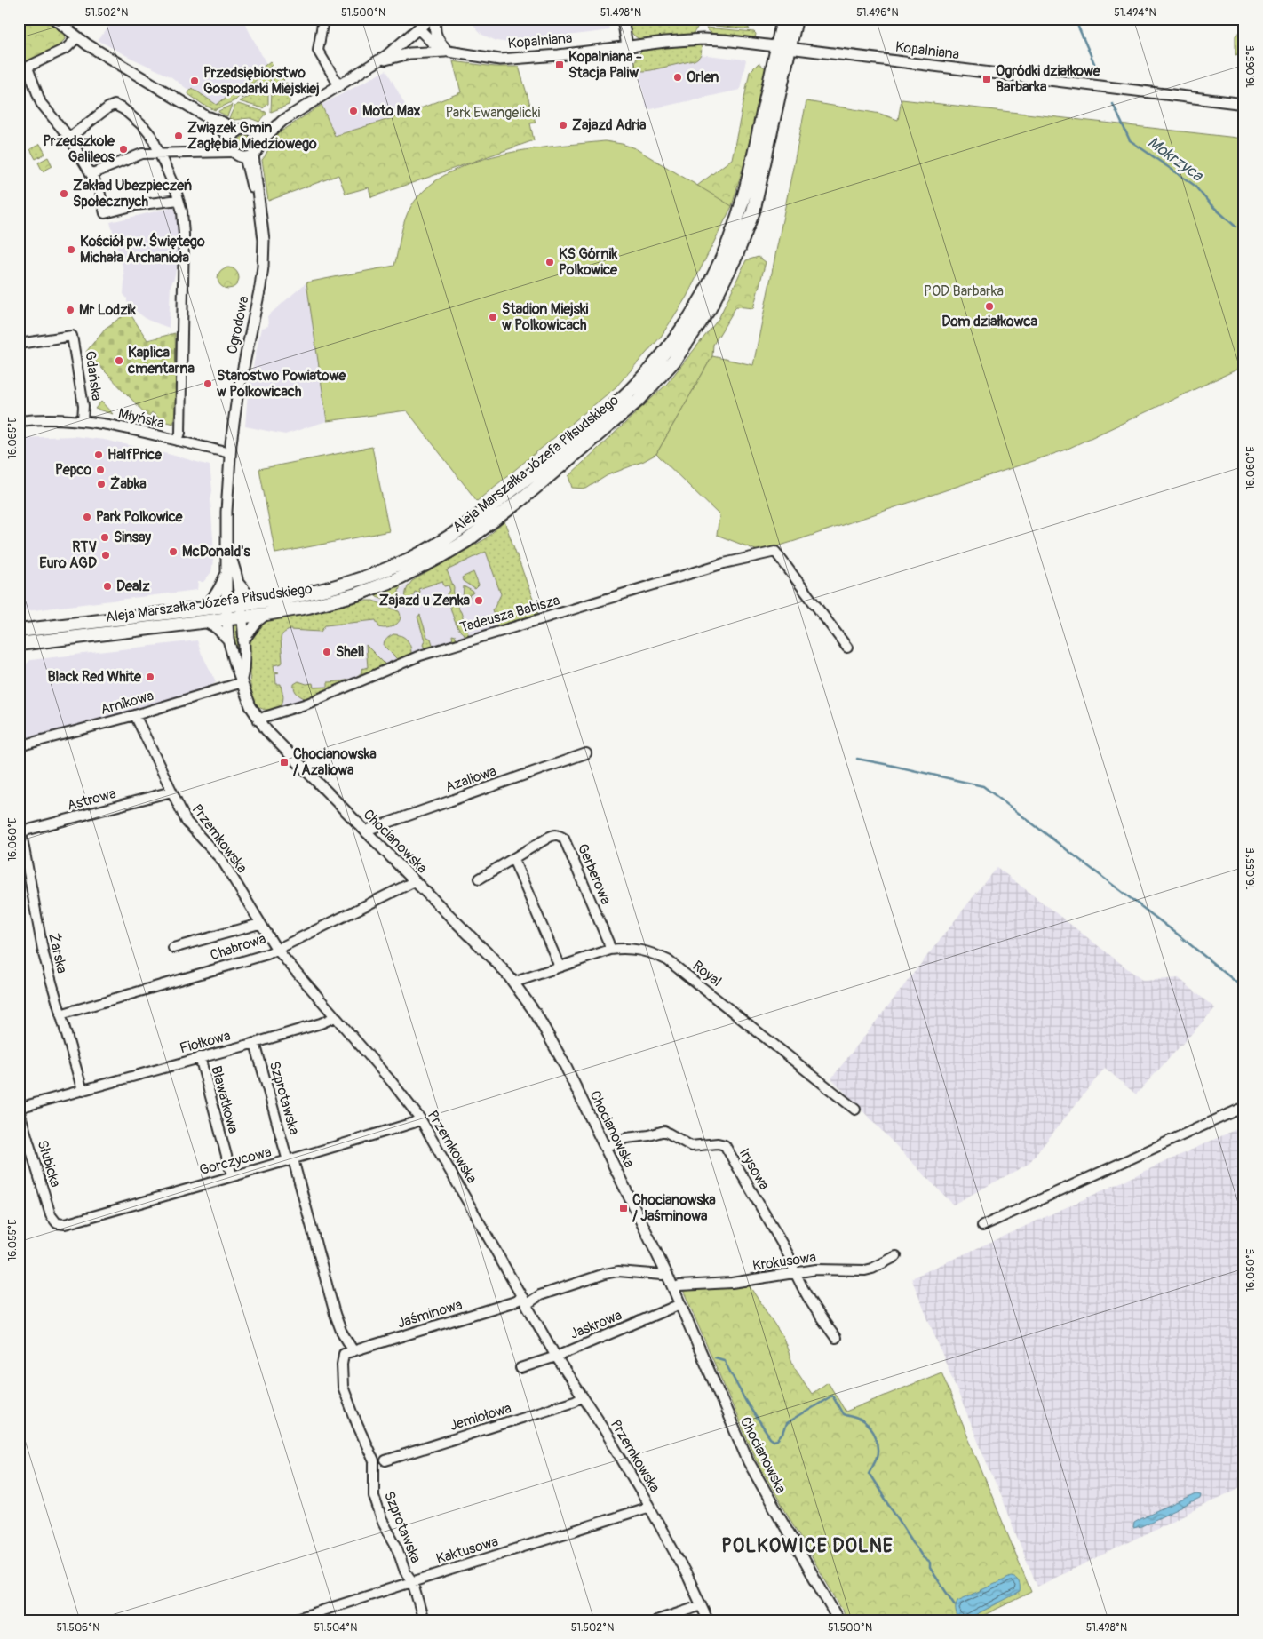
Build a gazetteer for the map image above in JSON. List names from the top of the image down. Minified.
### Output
{"streets":{"main road":["Aleja Marszałka Józefa Piłsudskiego"],"street":["Kopalniana","Ogrodowa","Gdańska","Młyńska","Tadeusza Babisza","Arnikowa","Azaliowa","Astrowa","Przemkowska","Chocianowska","Gerberowa","Chabrowa","Żarska","Royal","Fiołkowa","Szprotawska","Bławatkowa","Gorczycowa","Słubicka","Irysowa","Krokusowa","Jaśminowa","Jaskrowa","Jemiołowa","Kaktusowa"]},"crossings":[["Kopalniana","Aleja Marszałka Józefa Piłsudskiego"],["Ogrodowa","Młyńska"],["Ogrodowa","Aleja Marszałka Józefa Piłsudskiego"],["Gdańska","Młyńska"],["Tadeusza Babisza","Chocianowska"],["Arnikowa","Przemkowska"],["Azaliowa","Chocianowska"],["Astrowa","Przemkowska"],["Astrowa","Żarska"],["Przemkowska","Chabrowa"],["Przemkowska","Fiołkowa"],["Przemkowska","Gorczycowa"],["Przemkowska","Jaśminowa"],["Przemkowska","Jaskrowa"],["Przemkowska","Jemiołowa"],["Przemkowska","Kaktusowa"],["Chocianowska","Chabrowa"],["Chocianowska","Royal"],["Chocianowska","Irysowa"],["Chocianowska","Krokusowa"],["Chocianowska","Jaśminowa"],["Chocianowska","Jaskrowa"],["Gerberowa","Royal"],["Chabrowa","Żarska"],["Żarska","Fiołkowa"],["Fiołkowa","Szprotawska"],["Fiołkowa","Bławatkowa"],["Fiołkowa","Słubicka"],["Szprotawska","Gorczycowa"],["Szprotawska","Jaśminowa"],["Szprotawska","Kaktusowa"],["Bławatkowa","Gorczycowa"],["Gorczycowa","Słubicka"],["Irysowa","Krokusowa"]],"districts":["POLKOWICE DOLNE"],"water":["Mokrzyca"],"parks":["Park Ewangelicki","POD Barbarka"],"places":{"transit":["Kopalniana - Stacja Paliw","Ogródki działkowe Barbarka","Chocianowska / Azaliowa","Chocianowska / Jaśminowa"],"other":["Orlen","Przedsiębiorstwo Gospodarki Miejskiej","Moto Max","Zajazd Adria","Związek Gmin Zagłębia Miedziowego","Przedszkole Galileos","Zakład Ubezpieczeń Społecznych","Kościół pw. Świętego Michała Archanioła","KS Górnik Polkowice","Dom działkowca","Mr Lodzik","Stadion Miejski w Polkowicach","Kaplica cmentarna","Starostwo Powiatowe w Polkowicach","HalfPrice","Pepco","Żabka","Park Polkowice","Sinsay","McDonald's","RTV Euro AGD","Dealz","Zajazd u Zenka","Shell","Black Red White"]},"coordinates":["51.502°N","51.500°N","51.498°N","51.496°N","51.494°N","16.065°E","16.060°E","16.055°E","16.050°E","51.506°N","51.504°N"]}
